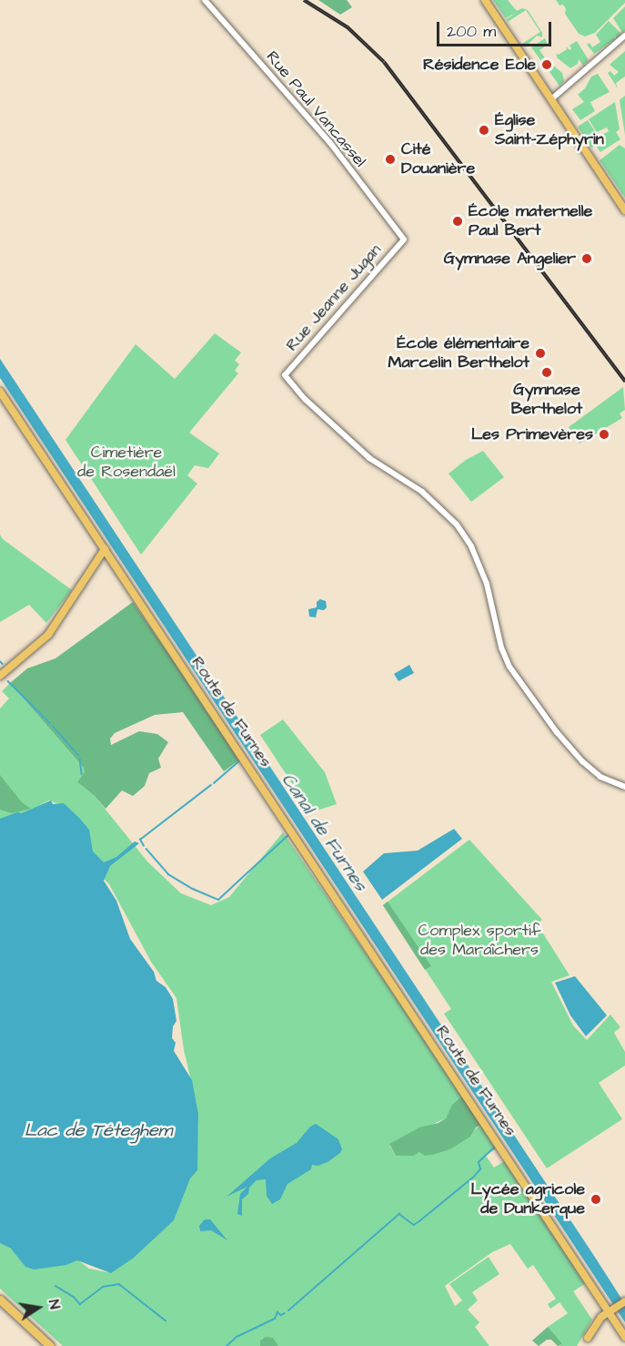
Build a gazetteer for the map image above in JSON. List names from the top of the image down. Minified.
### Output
{"streets":{"main road":["Route de Furnes"],"street":["Rue Paul Vancassel","Rue Jeanne Jugan"]},"crossings":[["Rue Paul Vancassel","Rue Jeanne Jugan"]],"water":["Canal de Furnes","Lac de Téteghem"],"parks":["Cimetière de Rosendaël","Complex sportif des Maraîchers"],"places":["Résidence Eole","Église Saint-Zéphyrin","Cité Douanière","École maternelle Paul Bert","Gymnase Angelier","École élémentaire Marcelin Berthelot","Gymnase Berthelot","Les Primevères","Lycée agricole de Dunkerque"],"scale_bar":"200 m","north":"right"}
